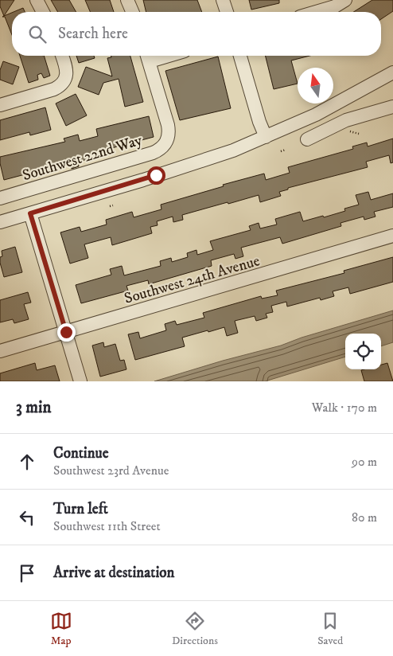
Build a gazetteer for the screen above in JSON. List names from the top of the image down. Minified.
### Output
{"streets":{"street":["Southwest 22nd Way","Southwest 24th Avenue"]},"north":"top","page":{"search":"Search here","heading":["3 min","Walk · 170 m"],"list":[["Continue","Southwest 23rd Avenue","90 m"],["Turn left","Southwest 11th Street","80 m"],"Arrive at destination"],"nav":["Map","Directions","Saved"]}}
